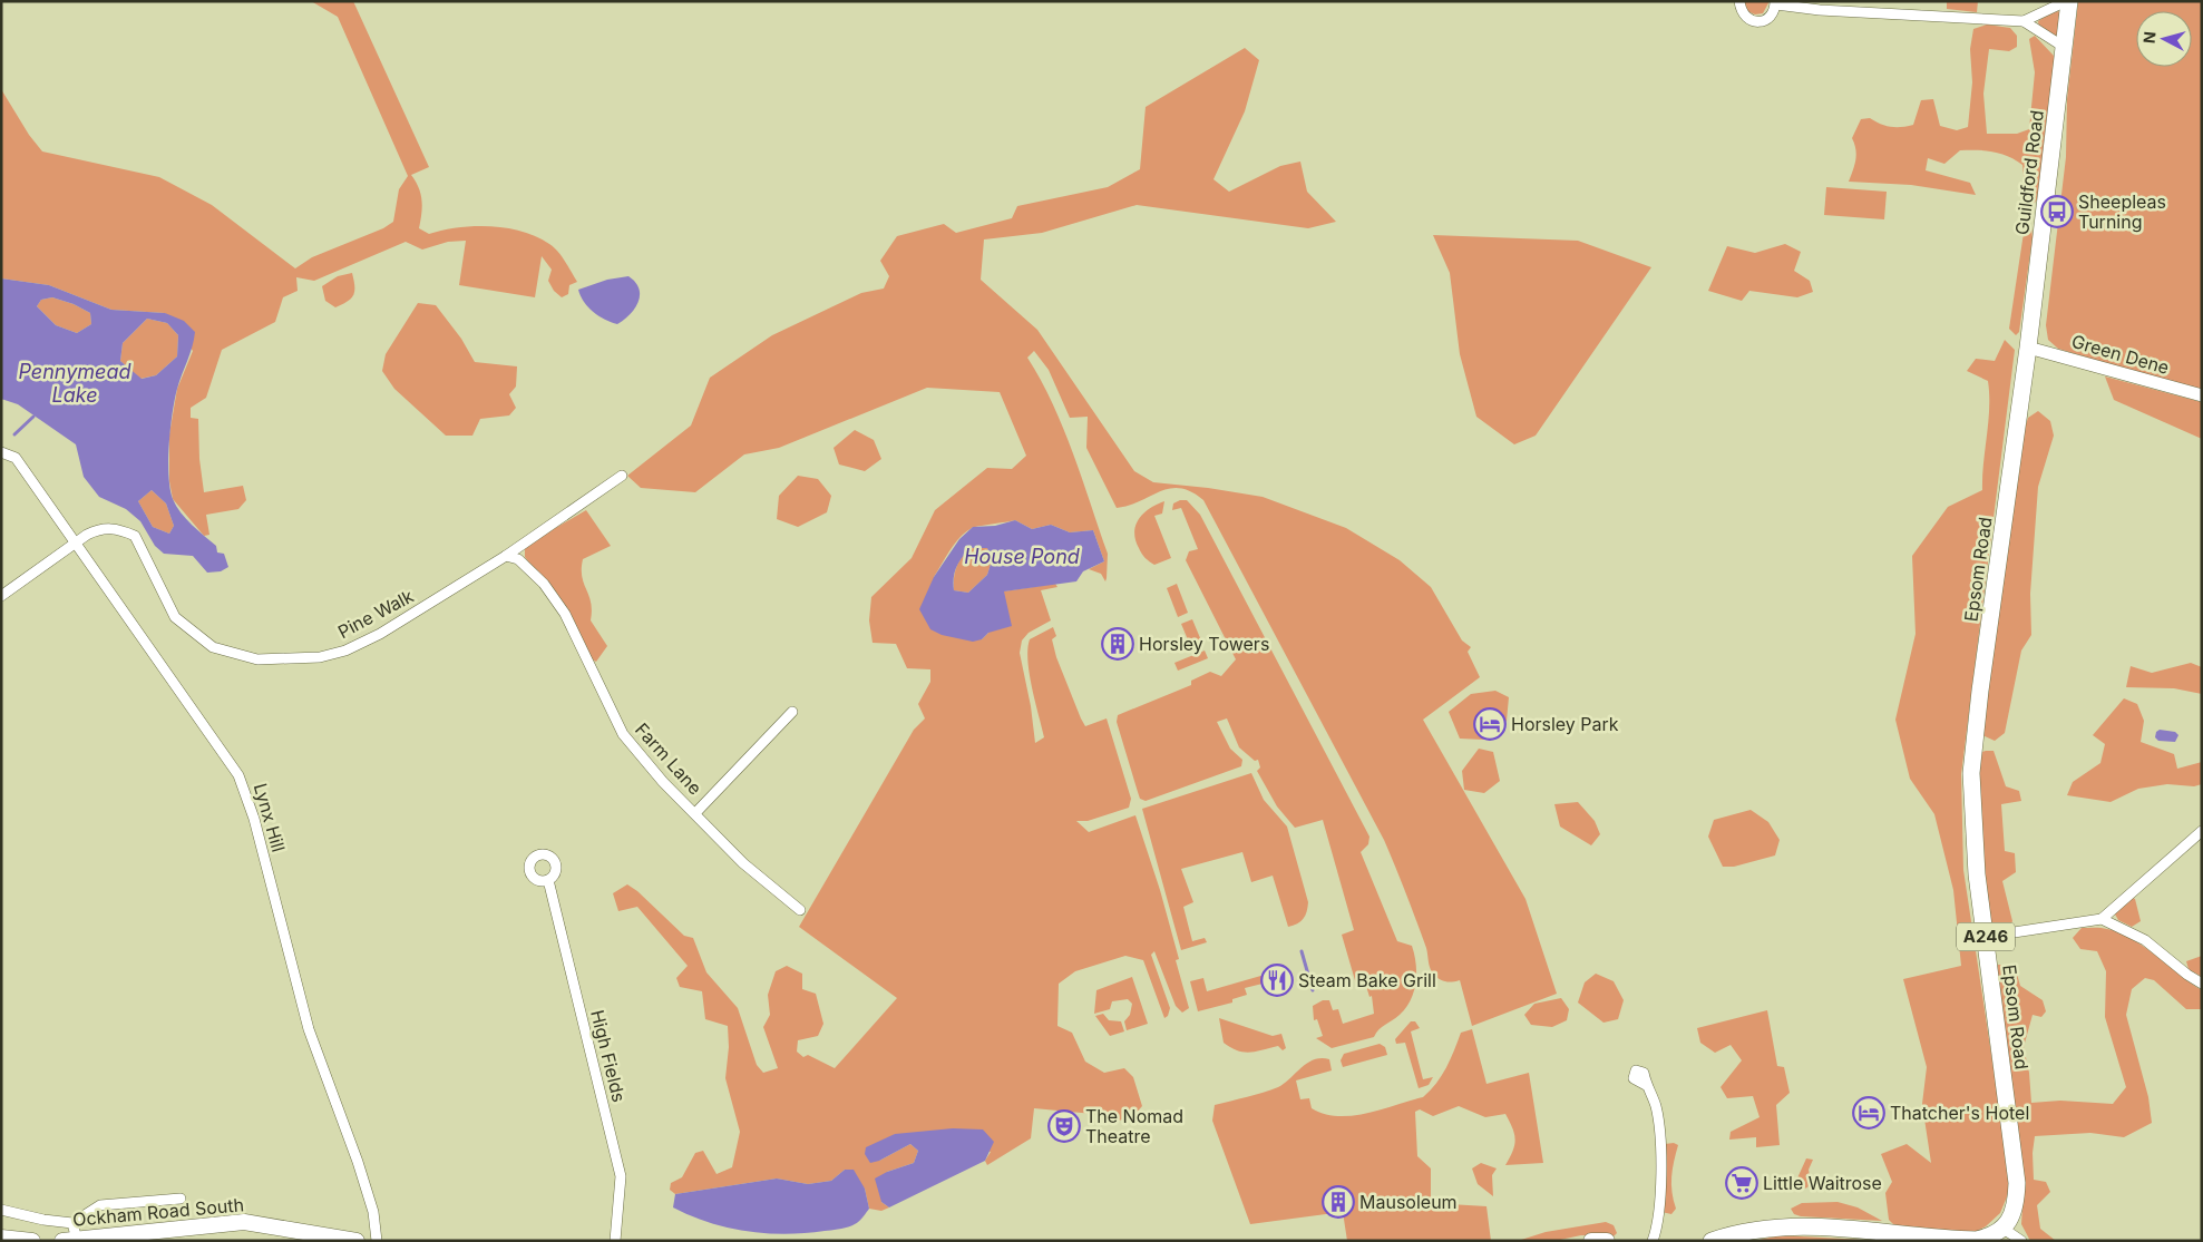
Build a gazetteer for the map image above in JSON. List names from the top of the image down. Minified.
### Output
{"streets":{"main road":["Guildford Road","Epsom Road","A246","Ockham Road South"],"street":["Green Dene","Pine Walk","Farm Lane","Lynx Hill","High Fields"]},"crossings":[["Guildford Road","Green Dene"],["Guildford Road","Epsom Road"],["Green Dene","Epsom Road"],["Pine Walk","Farm Lane"],["Pine Walk","Lynx Hill"]],"water":["Pennymead Lake","House Pond"],"places":{"bus stop":["Sheepleas Turning"],"building":["Horsley Towers","Mausoleum"],"hotel":["Horsley Park","Thatcher's Hotel"],"restaurant":["Steam Bake Grill"],"theatre":["The Nomad Theatre"],"supermarket":["Little Waitrose"]},"north":"left"}
